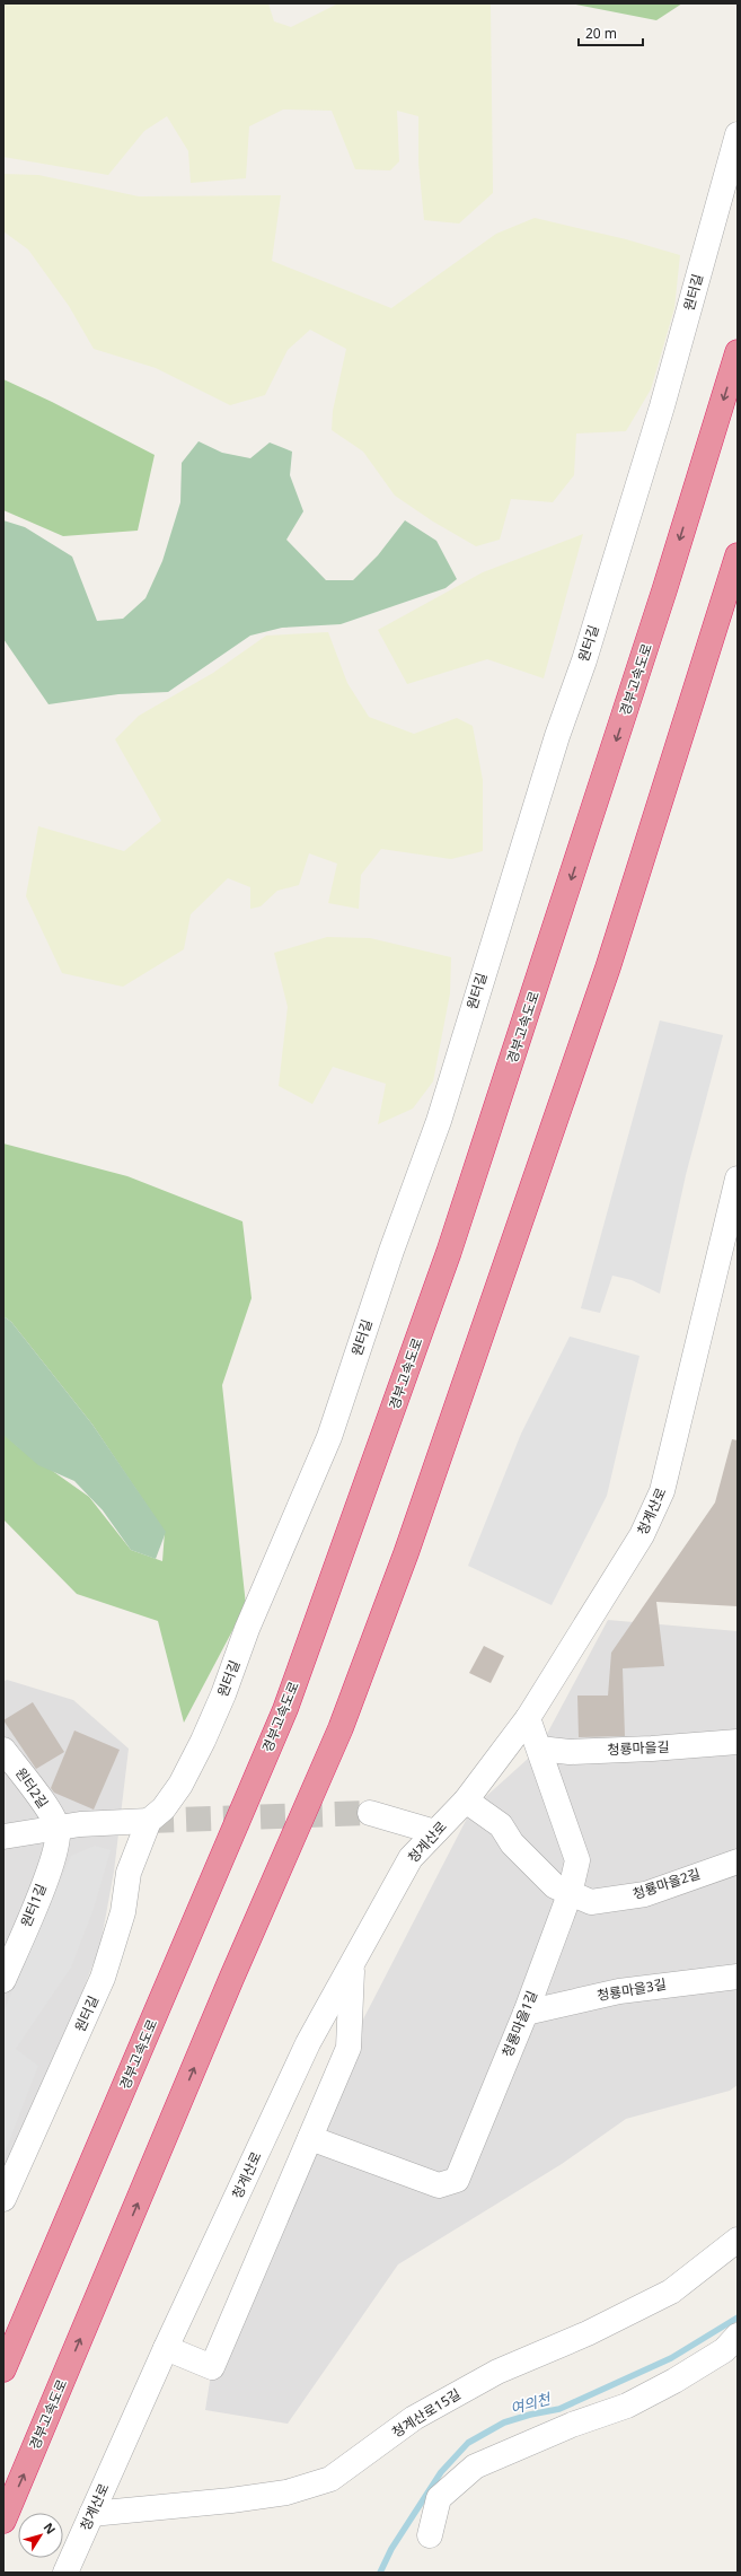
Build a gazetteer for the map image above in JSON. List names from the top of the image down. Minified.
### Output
{"streets":{"highway":["경부고속도로"],"street":["원터길","청계산로","청룡마을길","원터2길","청룡마을2길","원터1길","청룡마을3길","청룡마을1길","청계산로15길"]},"crossings":[["청계산로","청룡마을1길"],["청계산로","청계산로15길"],["청룡마을길","청룡마을1길"],["원터2길","원터1길"],["청룡마을2길","청룡마을1길"],["청룡마을3길","청룡마을1길"]],"water":["여의천"],"scale_bar":"20 m","north":"top right"}
